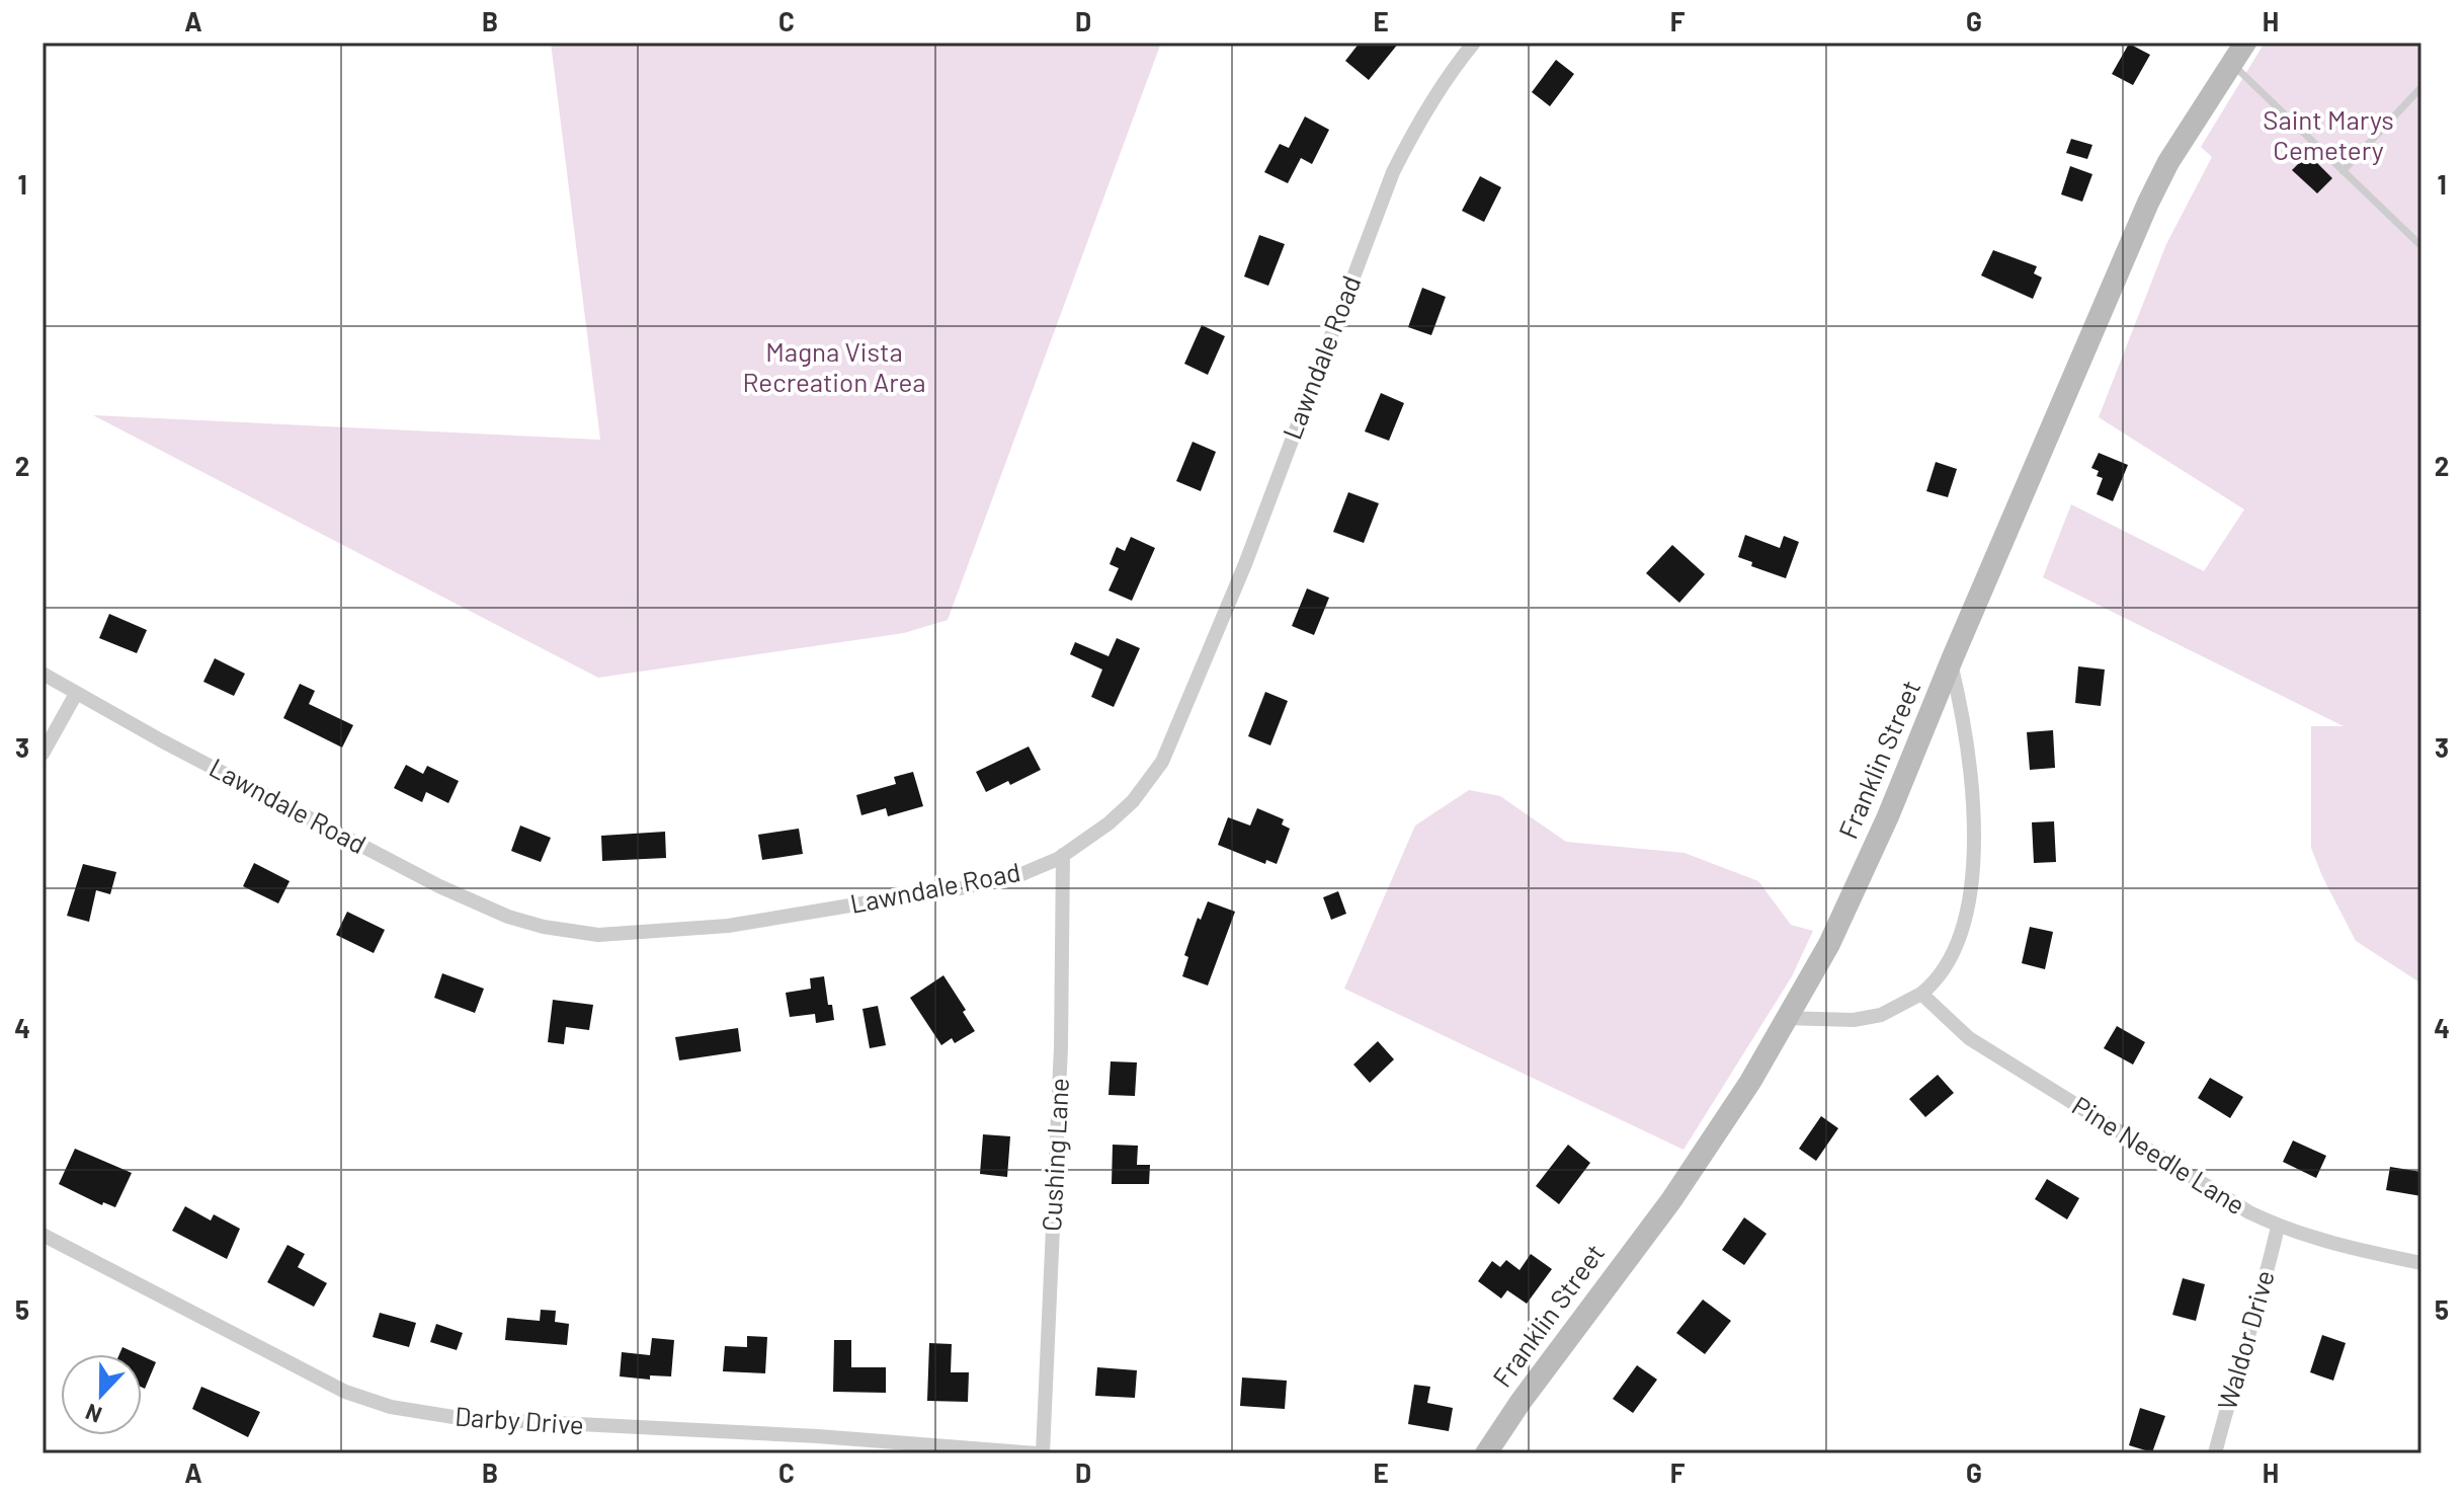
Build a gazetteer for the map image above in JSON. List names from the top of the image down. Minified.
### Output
{"streets":{"street":["Lawndale Road","Franklin Street","Cushing Lane","Pine Needle Lane","Waldor Drive","Darby Drive"]},"crossings":[["Lawndale Road","Cushing Lane"],["Cushing Lane","Darby Drive"],["Pine Needle Lane","Waldor Drive"]],"parks":["Saint Marys Cemetery","Magna Vista Recreation Area"],"north":"bottom","grid":{"columns":["A","B","C","D","E","F","G","H"],"rows":["1","2","3","4","5"]}}
